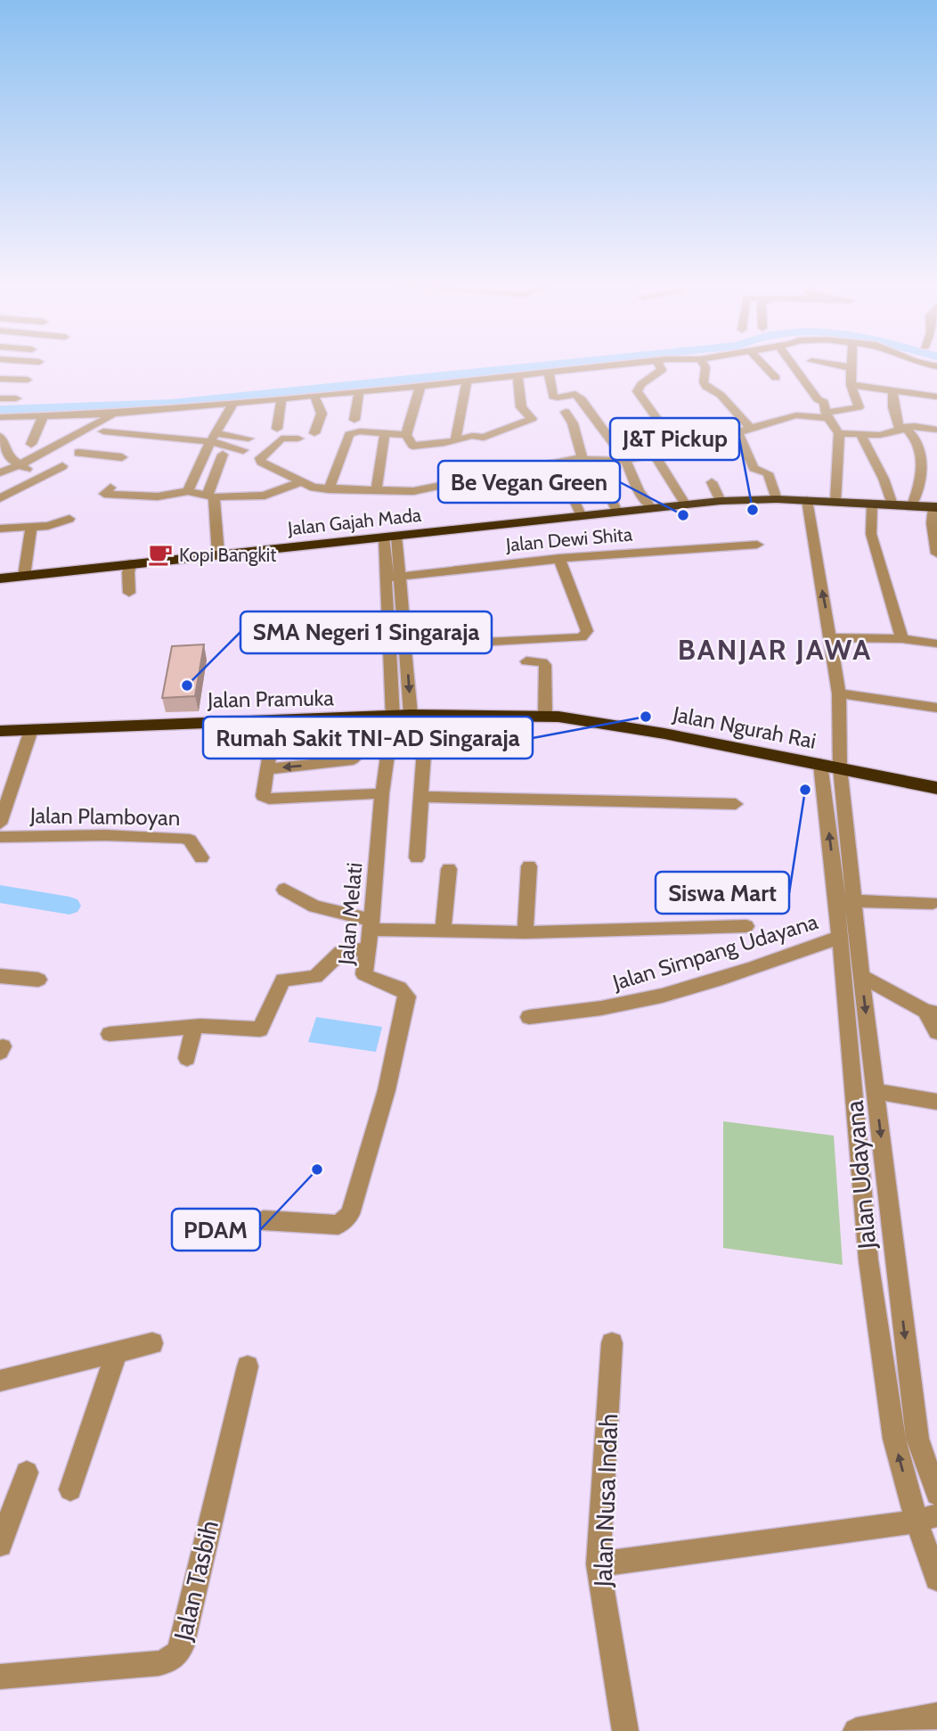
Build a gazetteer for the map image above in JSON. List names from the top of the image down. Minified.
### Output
{"streets":{"highway":["Jalan Gajah Mada","Jalan Pramuka","Jalan Ngurah Rai"],"street":["Jalan Dewi Shita","Jalan Plamboyan","Jalan Melati","Jalan Simpang Udayana","Jalan Udayana","Jalan Nusa Indah","Jalan Tasbih"]},"crossings":[["Jalan Gajah Mada","Jalan Udayana"],["Jalan Pramuka","Jalan Ngurah Rai"],["Jalan Pramuka","Jalan Melati"],["Jalan Ngurah Rai","Jalan Melati"],["Jalan Ngurah Rai","Jalan Udayana"],["Jalan Simpang Udayana","Jalan Udayana"]],"districts":["BANJAR JAWA"],"places":{"other":["J&T Pickup","Be Vegan Green","SMA Negeri 1 Singaraja","Rumah Sakit TNI-AD Singaraja","Siswa Mart","PDAM"],"cafe":["Kopi Bangkit"]}}
